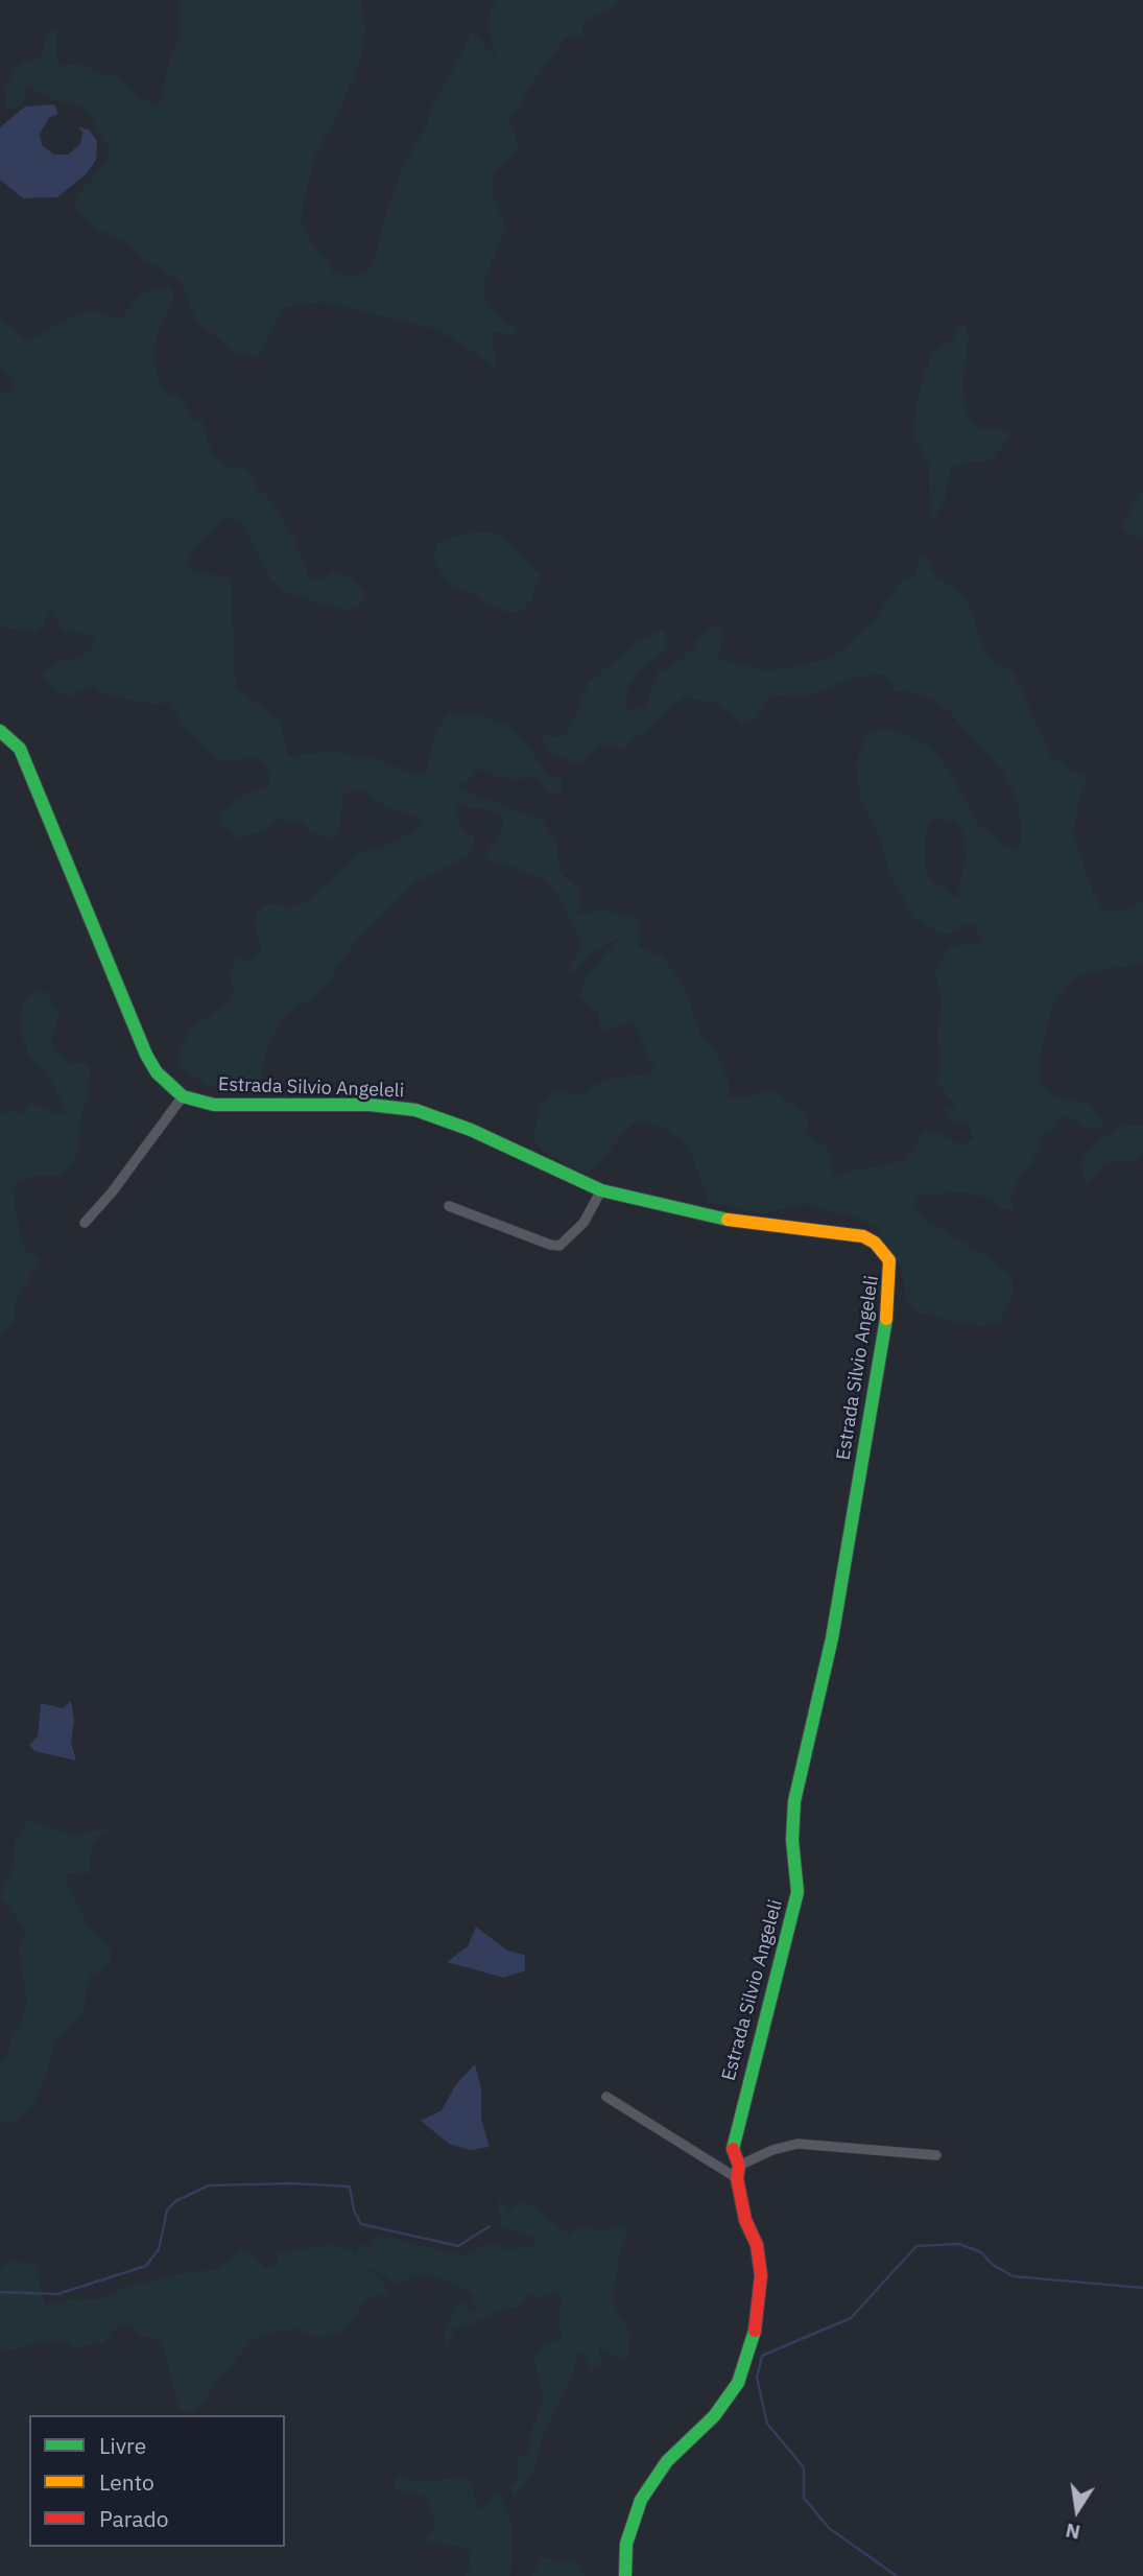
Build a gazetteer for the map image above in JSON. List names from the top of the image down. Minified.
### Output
{"streets":{"street":["Estrada Silvio Angeleli"]},"legend":["Livre","Lento","Parado"],"north":"bottom"}
